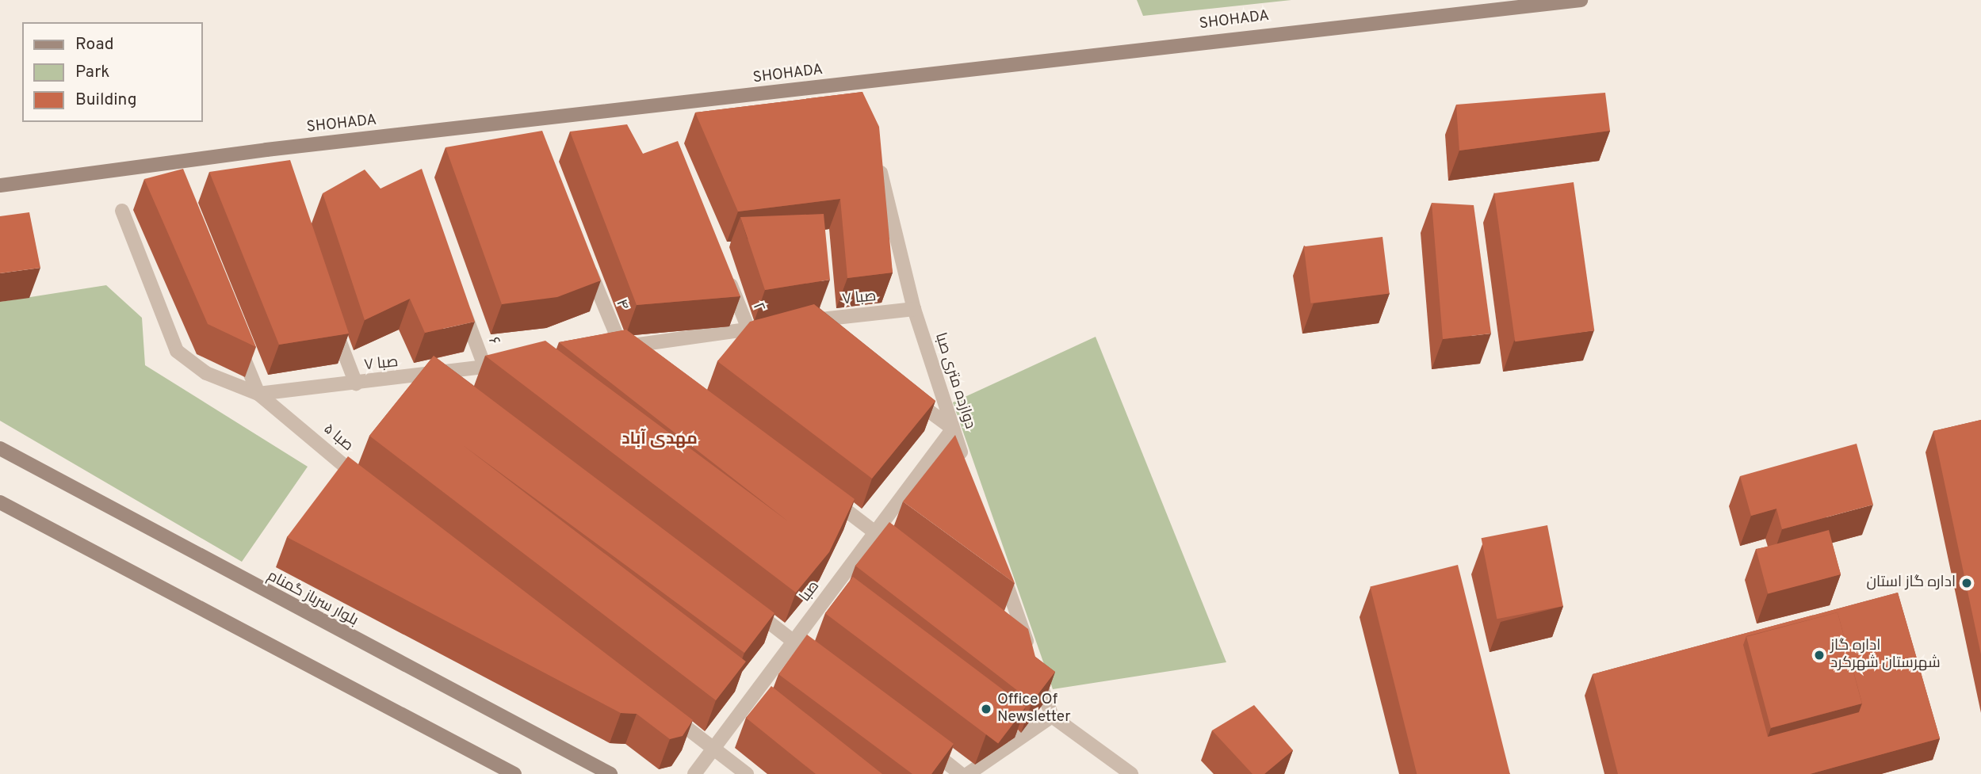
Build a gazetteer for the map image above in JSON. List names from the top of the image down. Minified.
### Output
{"streets":{"main road":["SHOHADA","بلوار سرباز گمنام"],"street":["صبا ۷","۴","۲","۶","دوازده متری صبا","صبا ۵","صبا"]},"crossings":[["صبا ۷","۶"],["صبا ۷","دوازده متری صبا"],["صبا ۷","صبا ۵"],["دوازده متری صبا","صبا"]],"districts":["مهدی آباد"],"places":["اداره گاز استان","اداره گاز شهرستان شهرکرد","Office Of Newsletter"],"legend":["Road","Park","Building"]}
